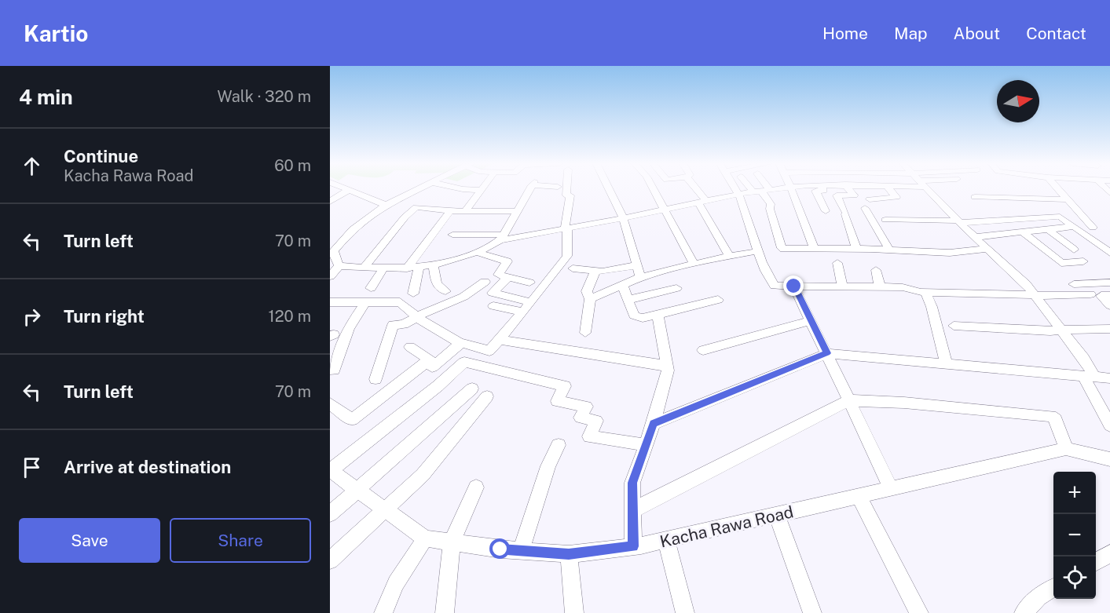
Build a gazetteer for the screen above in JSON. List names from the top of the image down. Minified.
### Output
{"streets":{"street":["Kacha Rawa Road"]},"north":"right","page":{"header":"Kartio","nav":["Home","Map","About","Contact"],"heading":["4 min","Walk · 320 m"],"list":[["Continue","Kacha Rawa Road","60 m"],["Turn left","70 m"],["Turn right","120 m"],["Turn left","70 m"],"Arrive at destination"],"map_buttons":["+","−"],"buttons":["Save","Share"]}}
